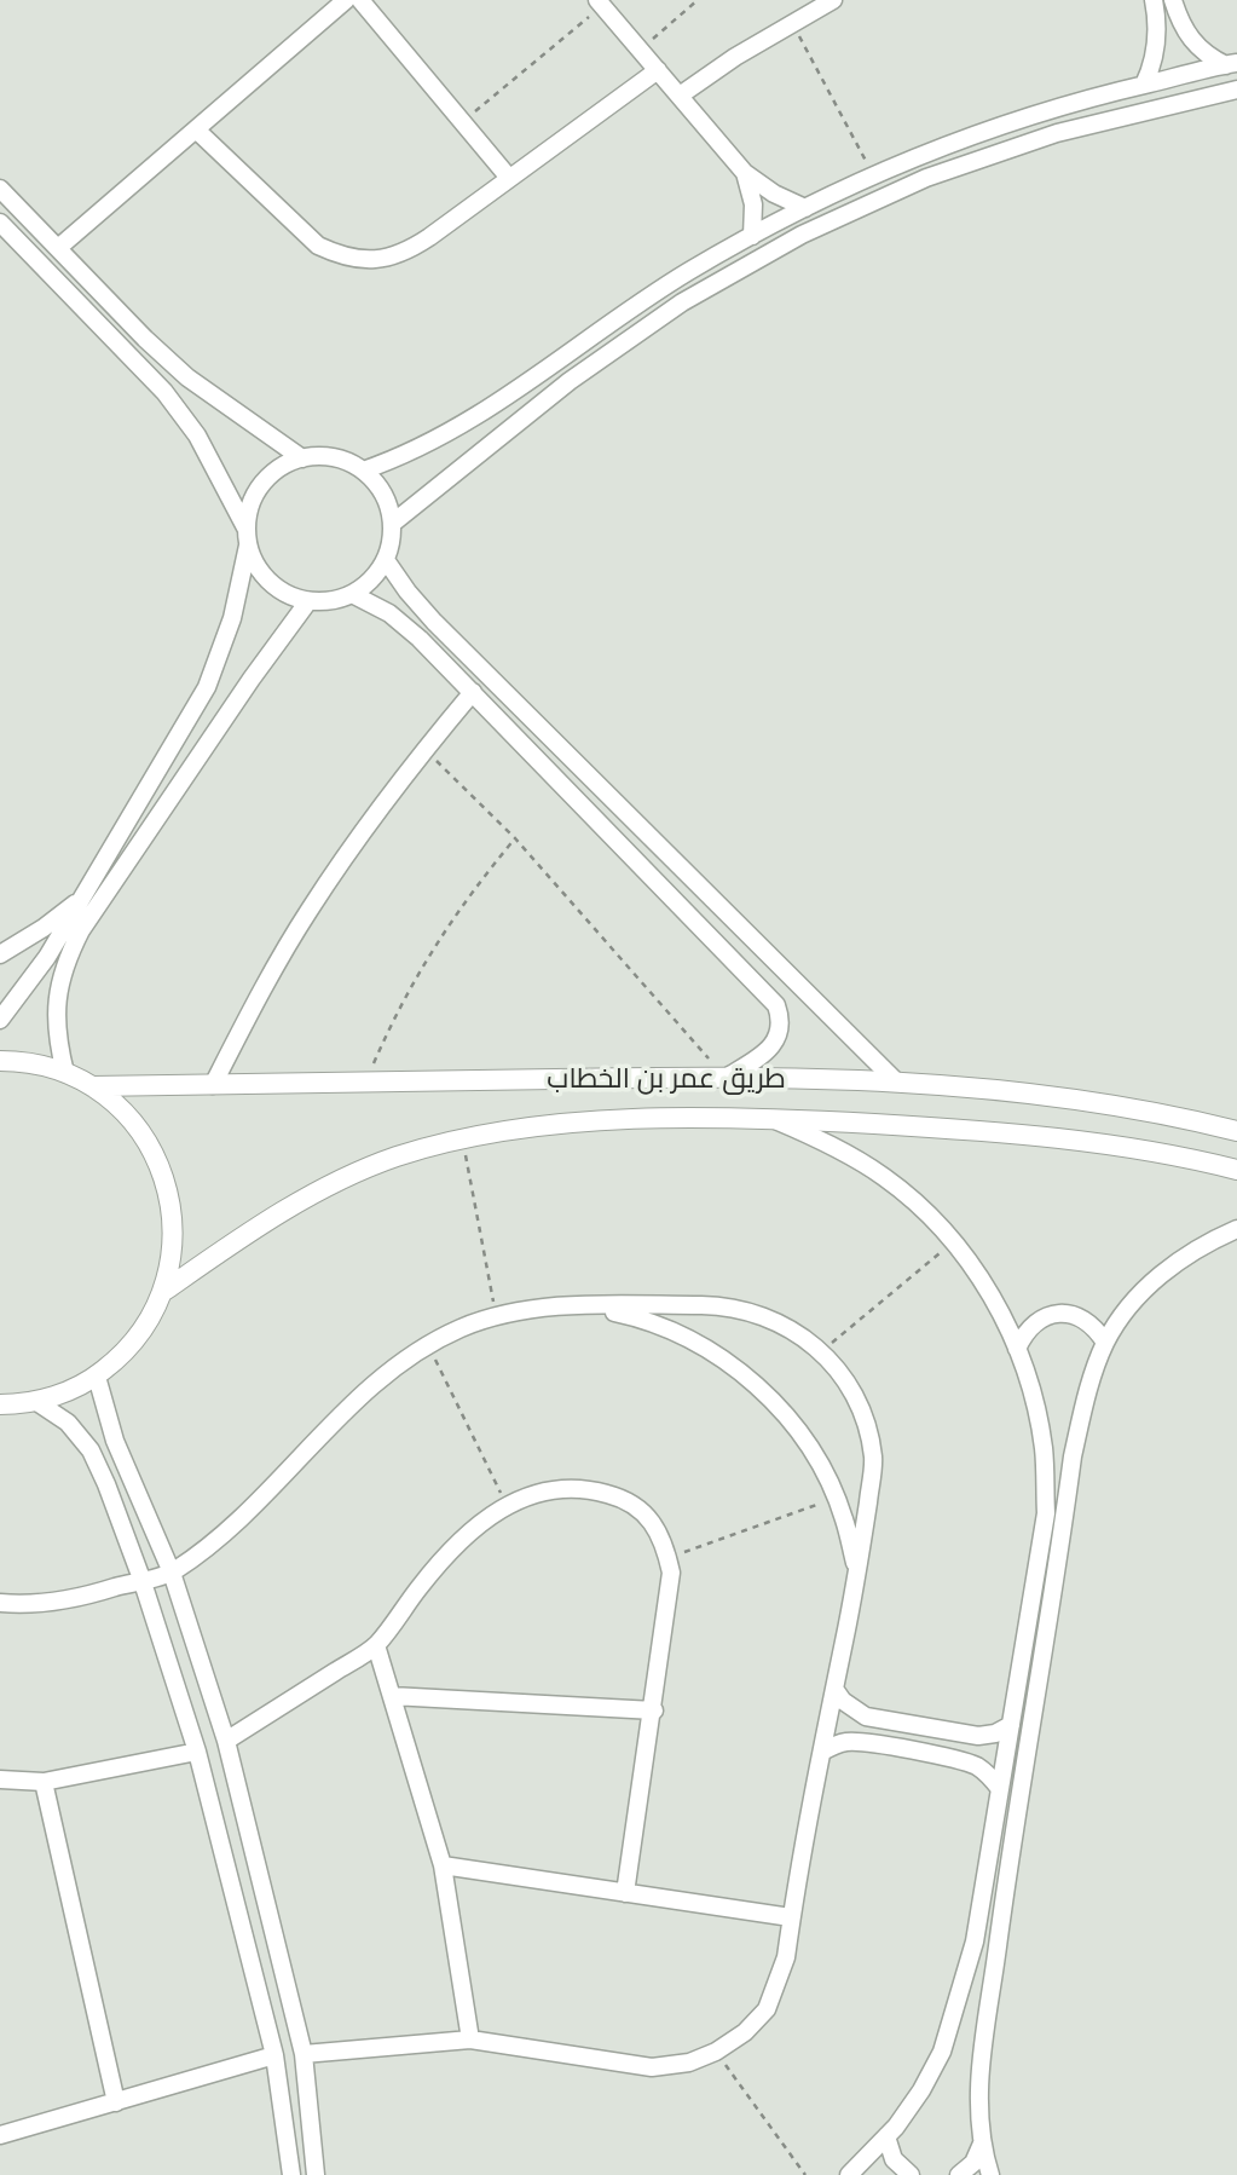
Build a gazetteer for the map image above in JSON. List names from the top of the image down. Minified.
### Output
{"streets":{"street":["طريق عمر بن الخطاب"]}}
